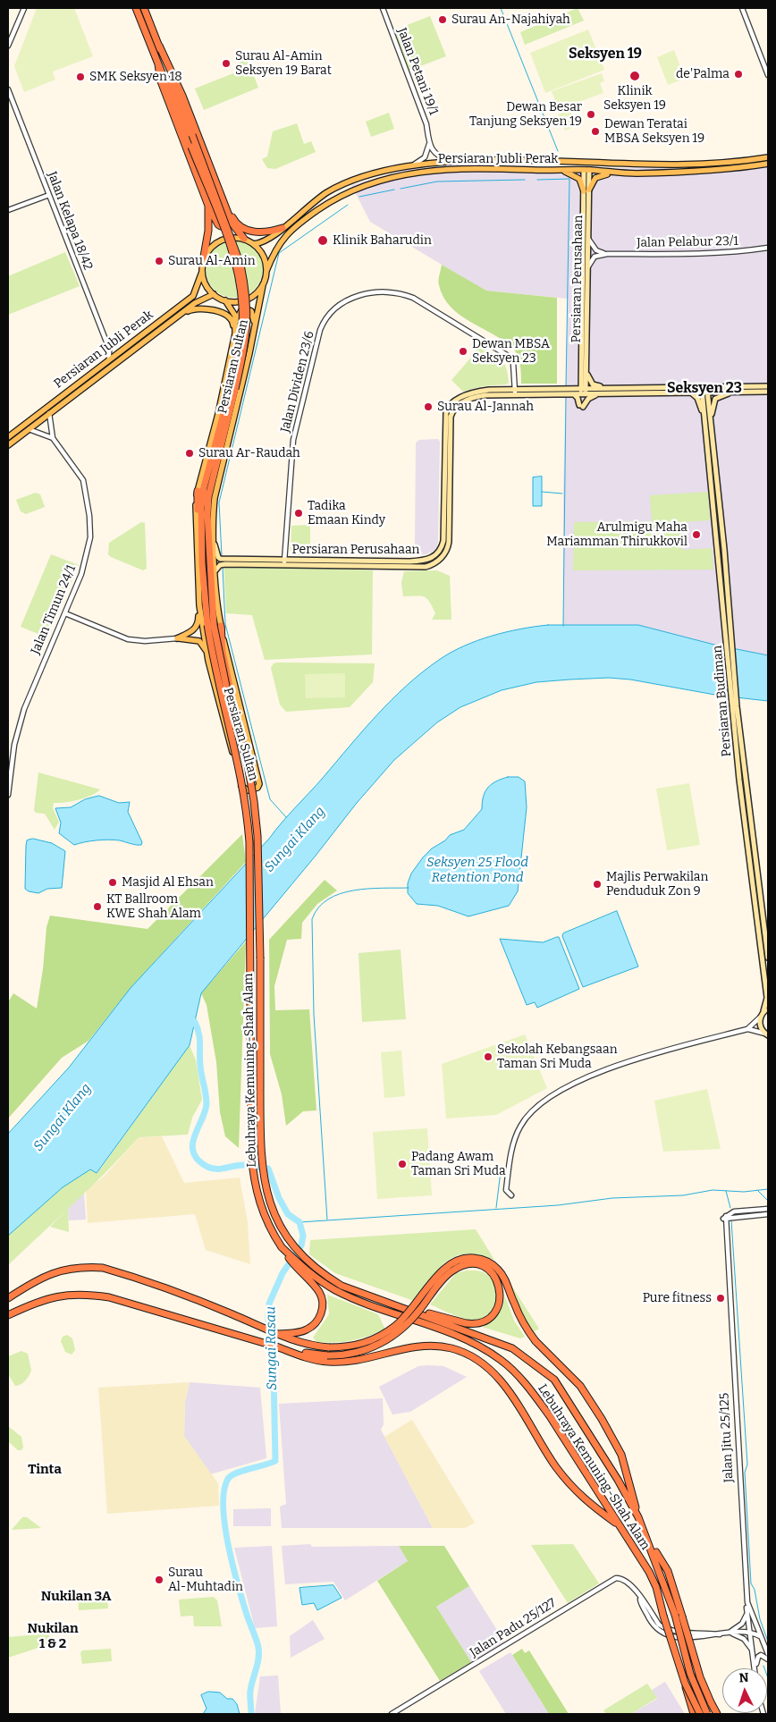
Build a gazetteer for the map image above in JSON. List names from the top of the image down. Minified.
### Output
{"streets":{"highway":["Lebuhraya Kemuning-Shah Alam"],"main road":["Persiaran Jubli Perak","Persiaran Perusahaan","Persiaran Sultan","Persiaran Budiman"],"street":["Jalan Petani 19/1","Jalan Kelapa 18/42","Jalan Pelabur 23/1","Jalan Dividen 23/6","Jalan Timun 24/1","Jalan Jitu 25/125","Jalan Padu 25/127"]},"crossings":[["Persiaran Jubli Perak","Jalan Kelapa 18/42"],["Persiaran Jubli Perak","Persiaran Perusahaan"],["Persiaran Jubli Perak","Persiaran Sultan"],["Persiaran Perusahaan","Persiaran Sultan"],["Persiaran Perusahaan","Jalan Dividen 23/6"],["Persiaran Perusahaan","Persiaran Budiman"],["Persiaran Sultan","Lebuhraya Kemuning-Shah Alam"],["Jalan Jitu 25/125","Jalan Padu 25/127"]],"districts":["Seksyen 19","Seksyen 23","Tinta","Nukilan 3A","Nukilan 1 & 2"],"water":["Sungai Klang","Seksyen 25 Flood Retention Pond","Sungai Rasau"],"places":["Surau An-Najahiyah","Surau Al-Amin Seksyen 19 Barat","de'Palma","Klinik Seksyen 19","SMK Seksyen 18","Dewan Besar Tanjung Seksyen 19","Dewan Teratai MBSA Seksyen 19","Klinik Baharudin","Surau Al-Amin","Dewan MBSA Seksyen 23","Surau Al-Jannah","Surau Ar-Raudah","Tadika Emaan Kindy","Arulmigu Maha Mariamman Thirukkovil","Masjid Al Ehsan","Majlis Perwakilan Penduduk Zon 9","KT Ballroom KWE Shah Alam","Sekolah Kebangsaan Taman Sri Muda","Padang Awam Taman Sri Muda","Pure fitness","Surau Al-Muhtadin"],"north":"top"}
